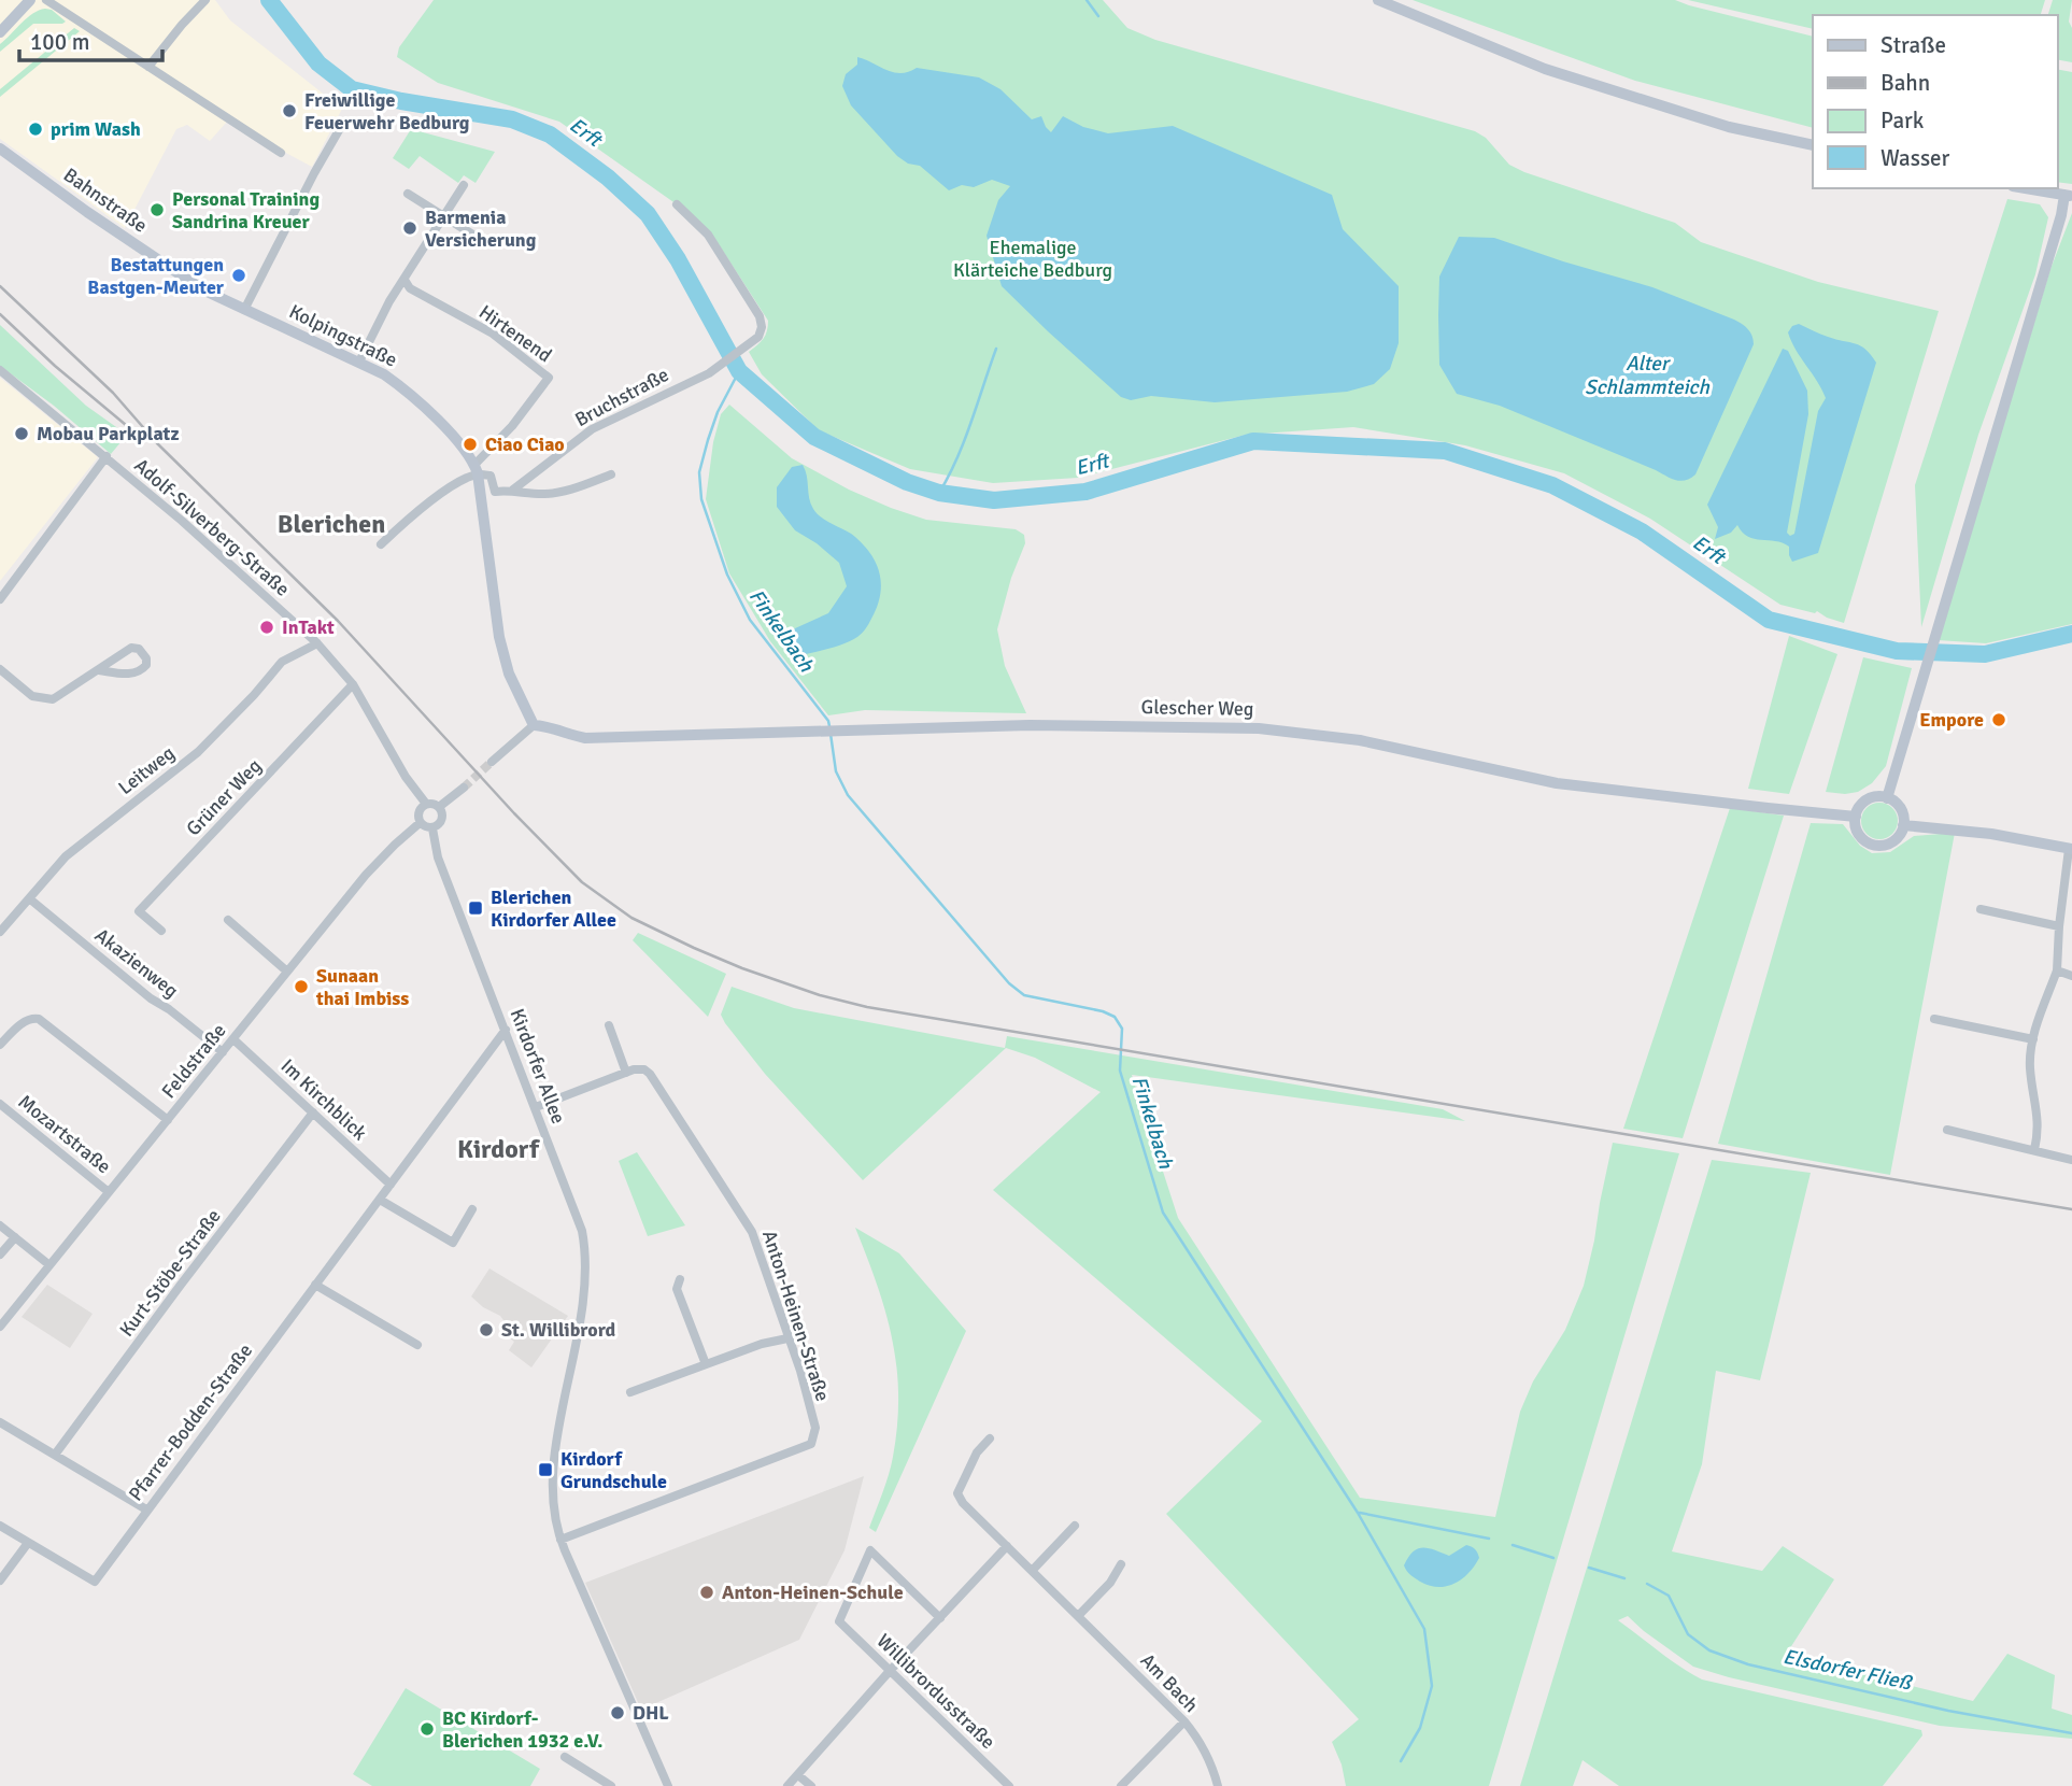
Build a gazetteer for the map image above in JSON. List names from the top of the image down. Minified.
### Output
{"streets":{"street":["Bahnstraße","Hirtenend","Kolpingstraße","Bruchstraße","Adolf-Silverberg-Straße","Glescher Weg","Leitweg","Grüner Weg","Akazienweg","Feldstraße","Kirdorfer Allee","Im Kirchblick","Mozartstraße","Kurt-Stöbe-Straße","Anton-Heinen-Straße","Pfarrer-Bodden-Straße","Am Bach","Willibrordusstraße"]},"crossings":[["Bahnstraße","Kolpingstraße"],["Hirtenend","Kolpingstraße"],["Adolf-Silverberg-Straße","Leitweg"],["Adolf-Silverberg-Straße","Grüner Weg"],["Adolf-Silverberg-Straße","Feldstraße"],["Adolf-Silverberg-Straße","Kirdorfer Allee"],["Leitweg","Akazienweg"],["Akazienweg","Feldstraße"],["Feldstraße","Kirdorfer Allee"],["Feldstraße","Im Kirchblick"],["Feldstraße","Mozartstraße"],["Kirdorfer Allee","Anton-Heinen-Straße"],["Kirdorfer Allee","Pfarrer-Bodden-Straße"],["Im Kirchblick","Kurt-Stöbe-Straße"],["Im Kirchblick","Pfarrer-Bodden-Straße"]],"districts":["Blerichen","Kirdorf"],"water":["Erft","Alter Schlammteich","Finkelbach","Elsdorfer Fließ"],"parks":["Ehemalige Klärteiche Bedburg"],"places":{"other":["Freiwillige Feuerwehr Bedburg","prim Wash","Personal Training Sandrina Kreuer","Barmenia Versicherung","Bestattungen Bastgen-Meuter","Mobau Parkplatz","Ciao Ciao","InTakt","Empore","Sunaan thai Imbiss","St. Willibrord","Anton-Heinen-Schule","DHL","BC Kirdorf- Blerichen 1932 e.V."],"transit":["Blerichen Kirdorfer Allee","Kirdorf Grundschule"]},"legend":["Straße","Bahn","Park","Wasser"],"scale_bar":"100 m"}
